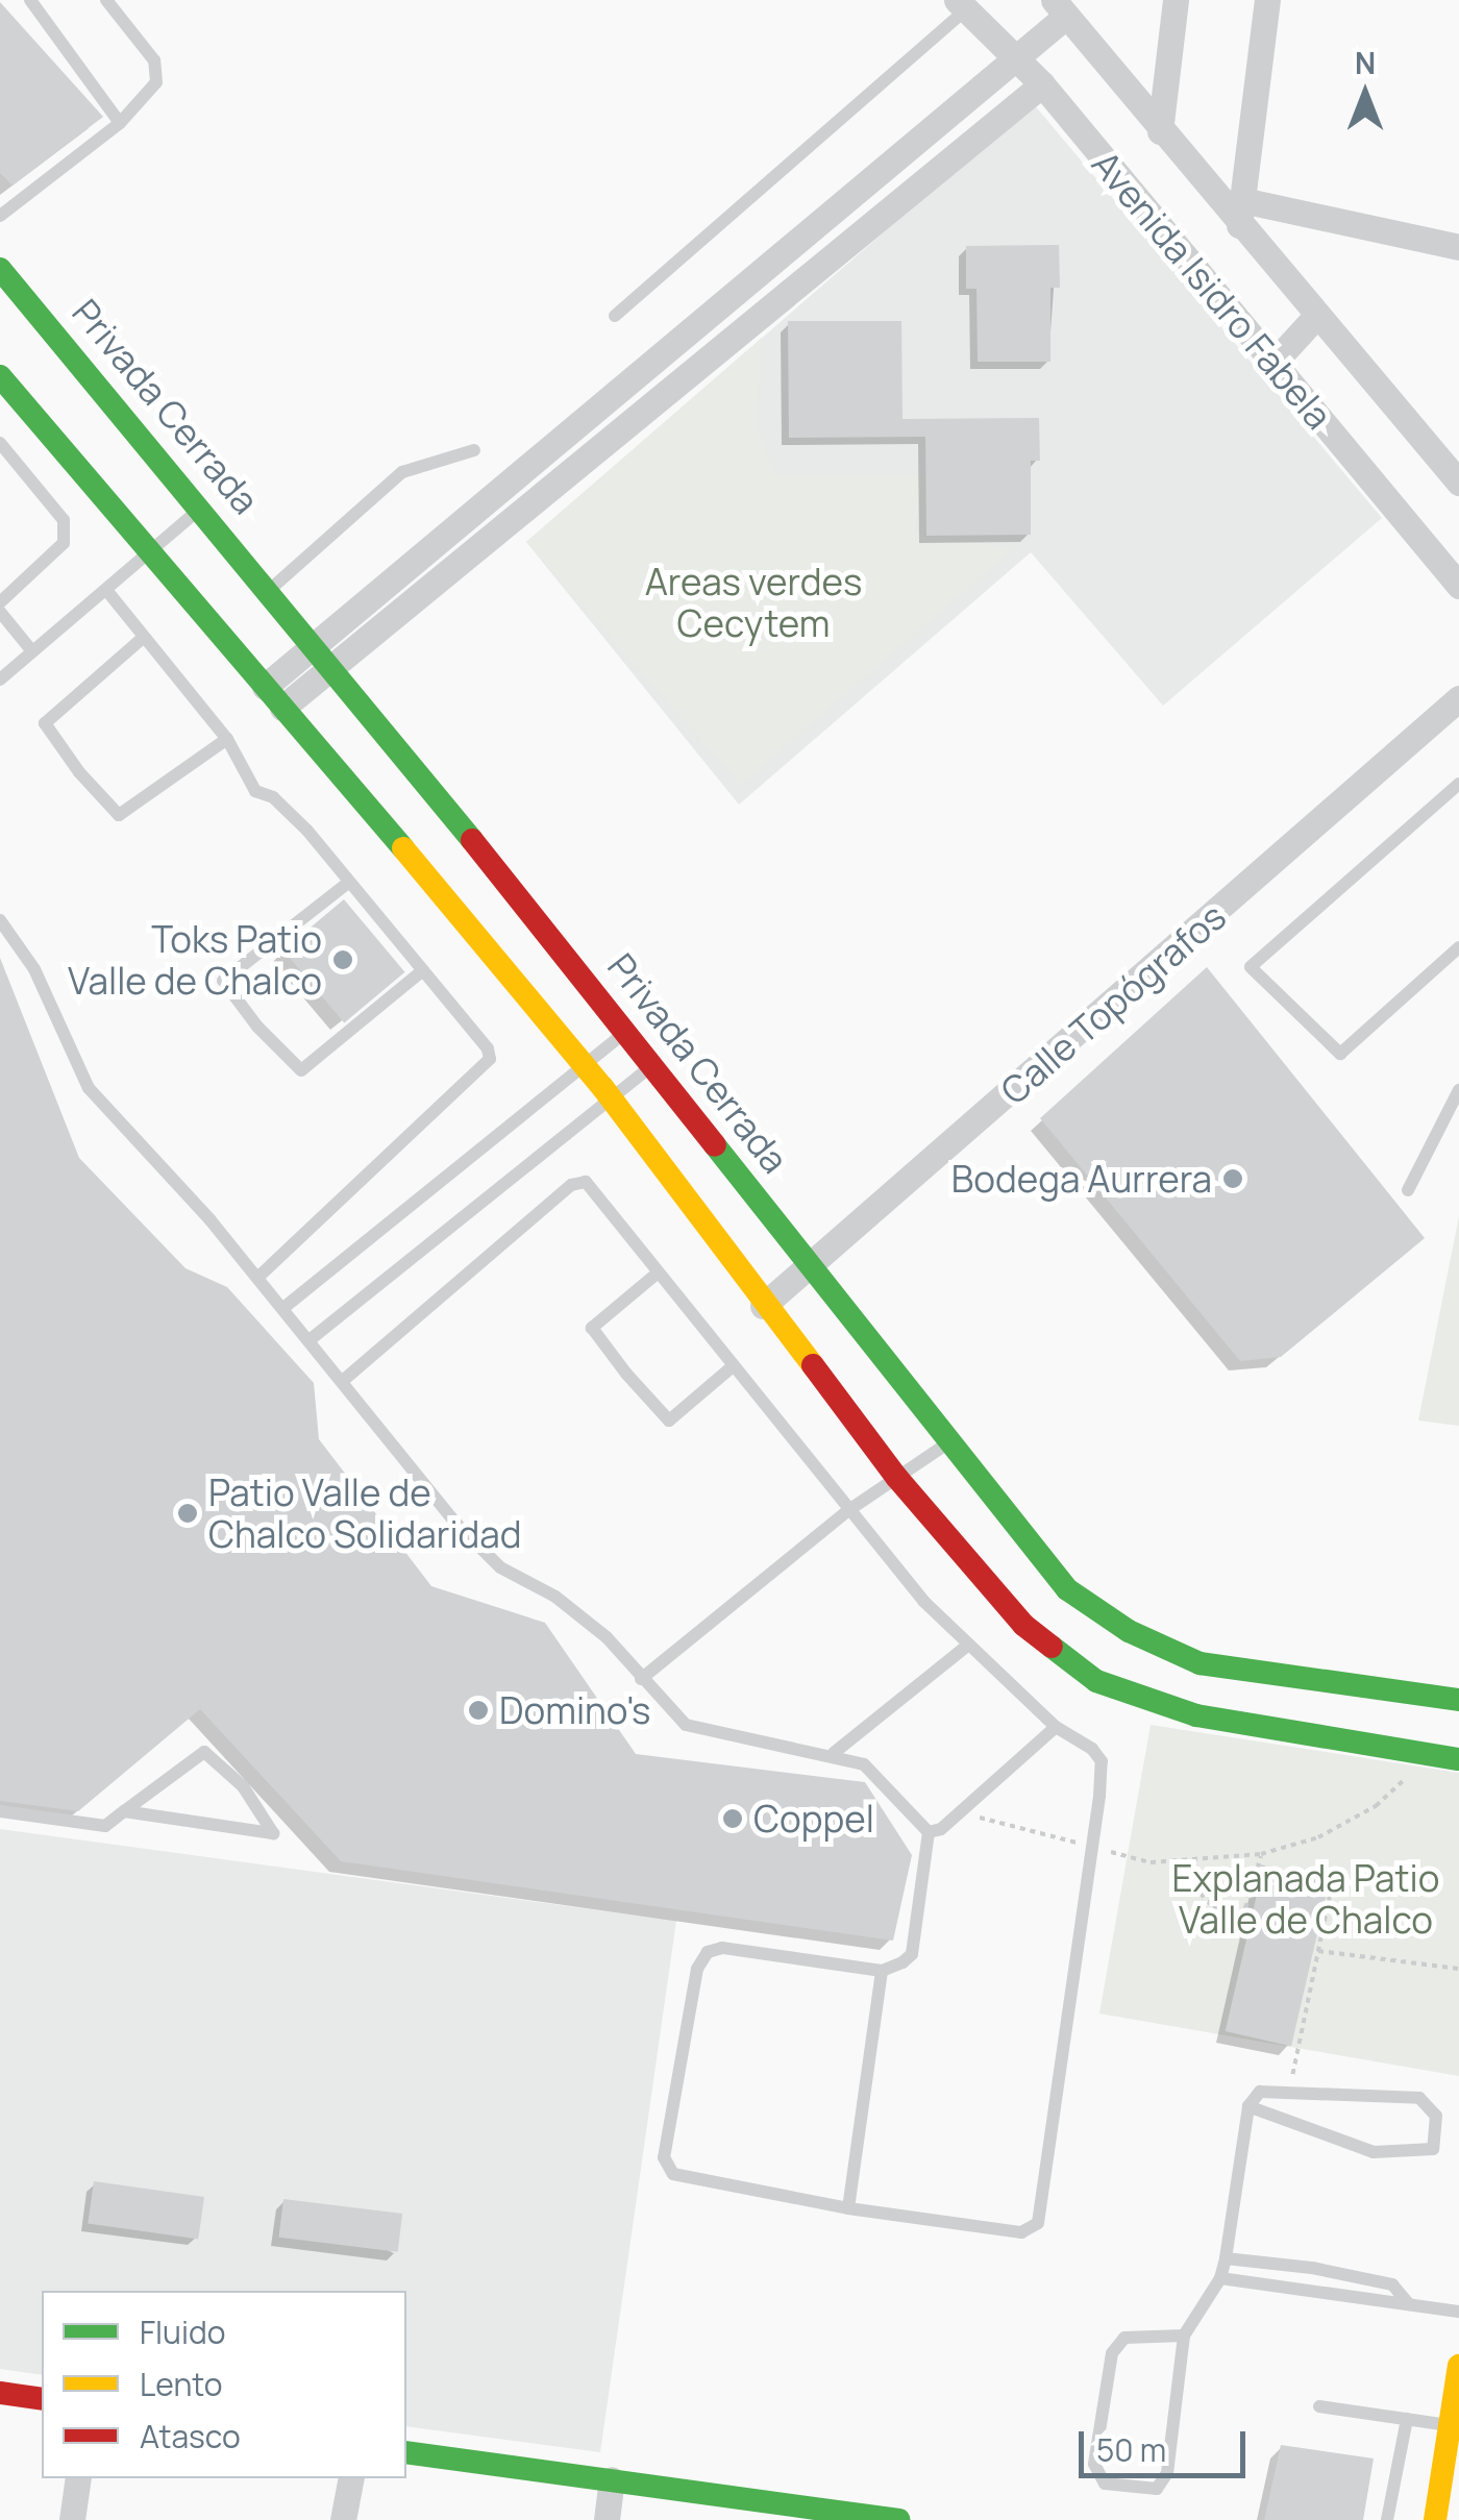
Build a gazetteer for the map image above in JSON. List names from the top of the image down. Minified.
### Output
{"streets":{"street":["Avenida Isidro Fabela","Privada Cerrada","Calle Topógrafos"]},"crossings":[["Privada Cerrada","Calle Topógrafos"]],"parks":["Areas verdes Cecytem","Explanada Patio Valle de Chalco"],"places":["Toks Patio Valle de Chalco","Bodega Aurrera","Patio Valle de Chalco Solidaridad","Domino's","Coppel"],"legend":["Fluido","Lento","Atasco"],"scale_bar":"50 m","north":"top"}
